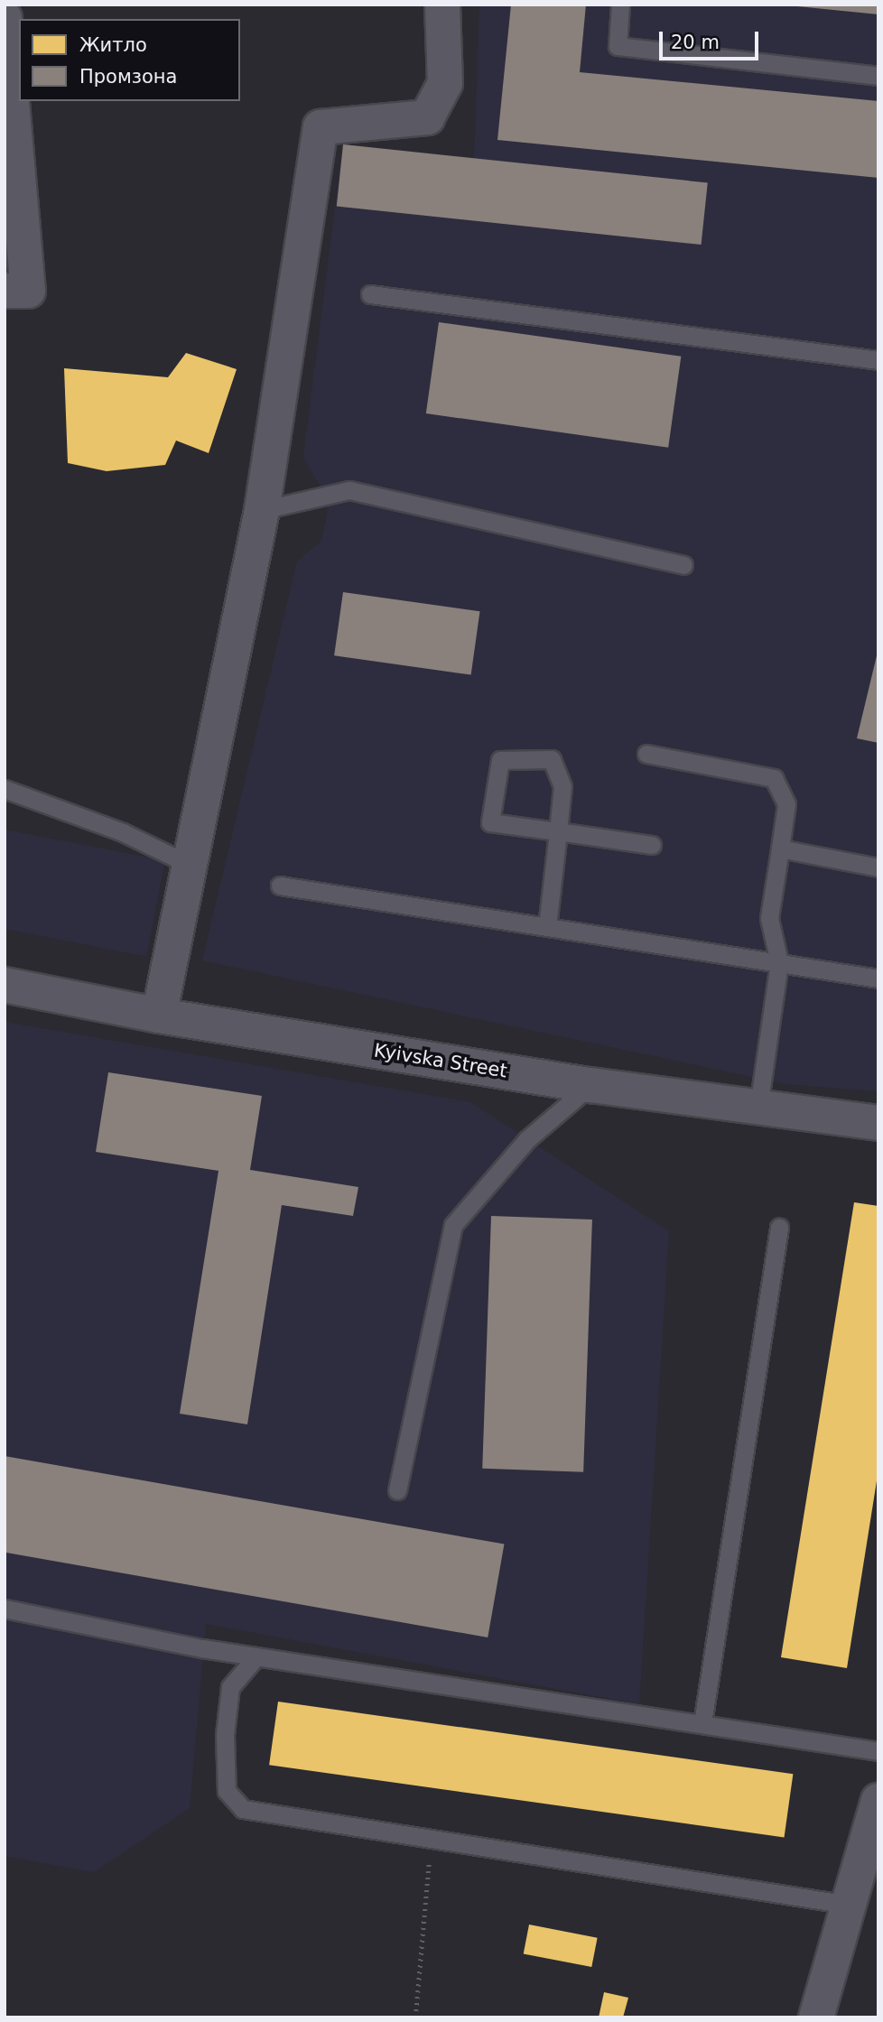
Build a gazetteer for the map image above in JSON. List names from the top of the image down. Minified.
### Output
{"streets":{"street":["Kyivska Street"]},"legend":["Житло","Промзона"],"scale_bar":"20 m"}
